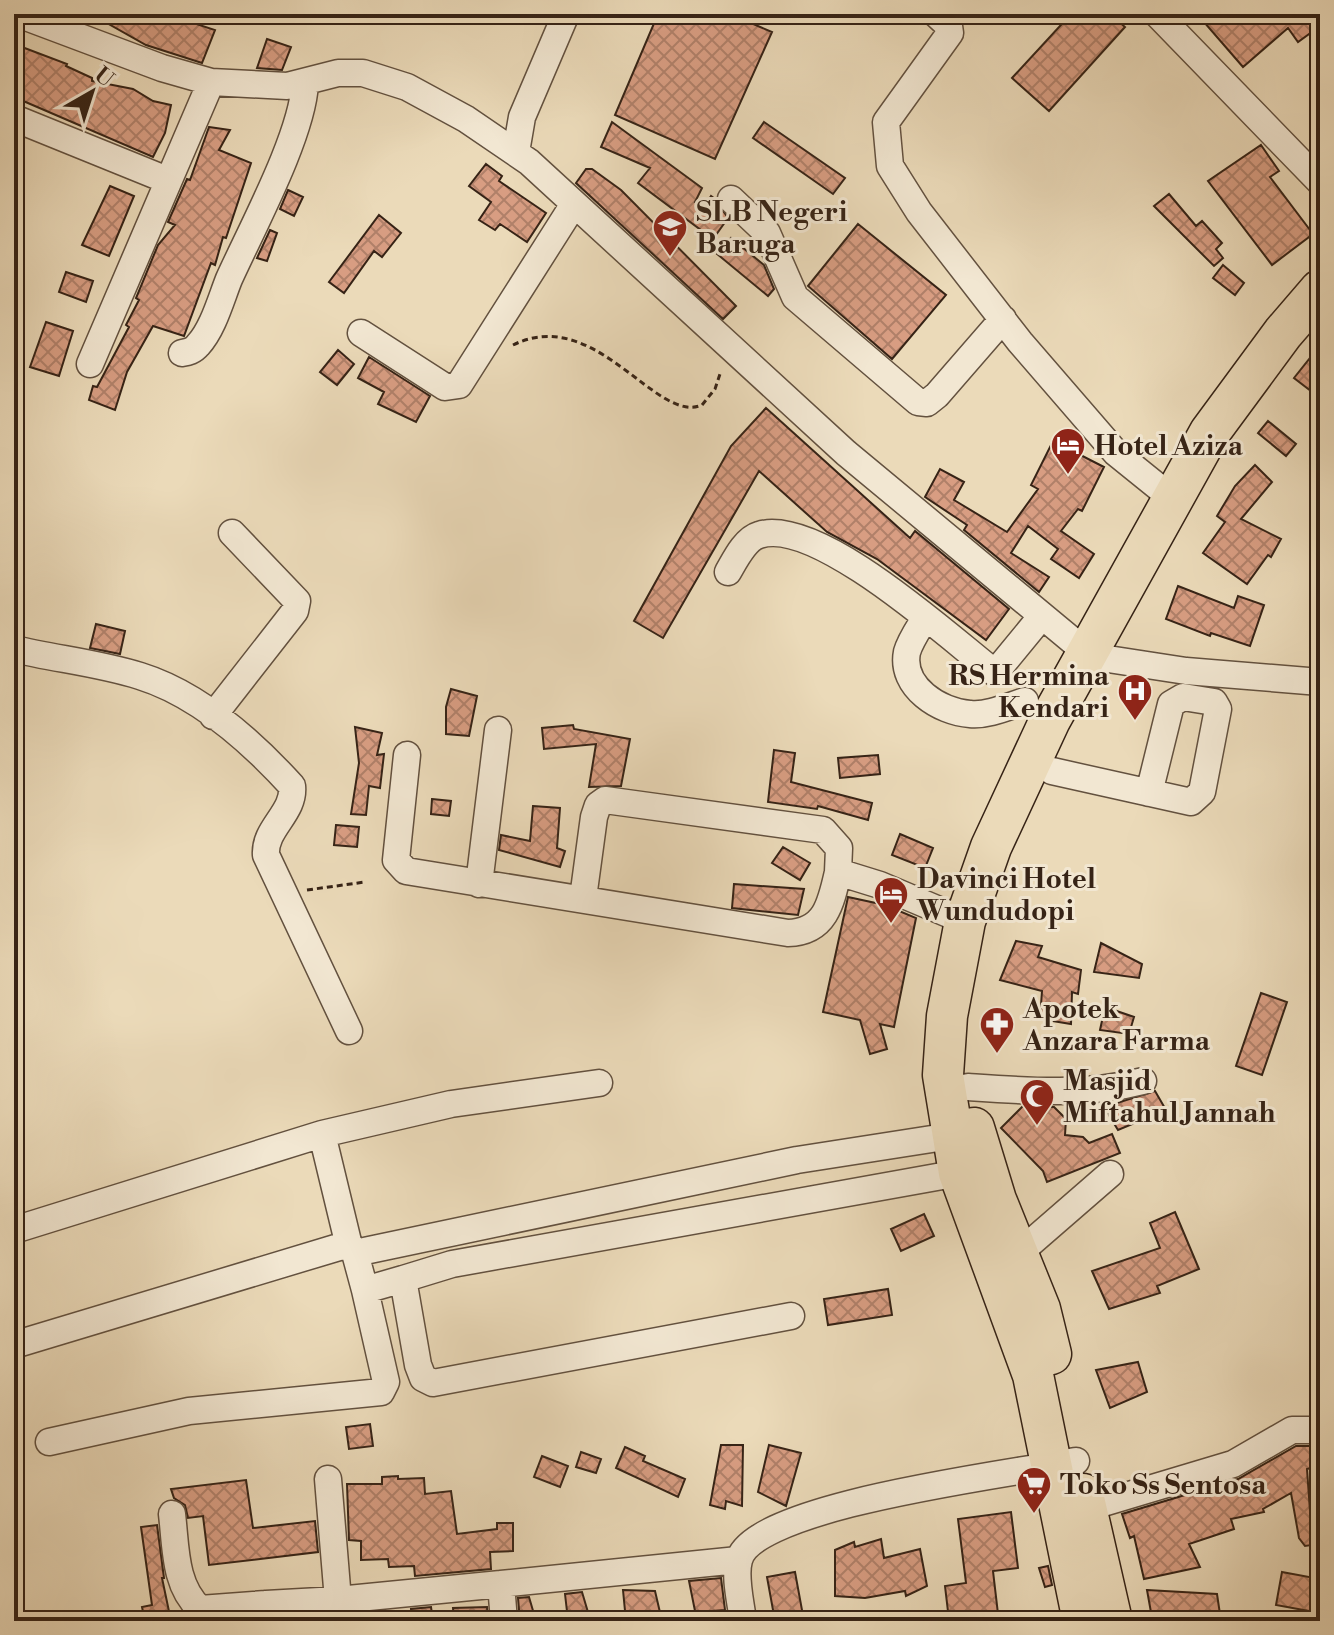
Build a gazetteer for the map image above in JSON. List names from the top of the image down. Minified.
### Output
{"places":{"school or university":["SLB Negeri Baruga"],"hotel":["Hotel Aziza","Davinci Hotel Wundudopi"],"hospital":["RS Hermina Kendari"],"pharmacy":["Apotek Anzara Farma"],"mosque":["Masjid Miftahul Jannah"],"supermarket":["Toko Ss Sentosa"]},"north":"top right"}
